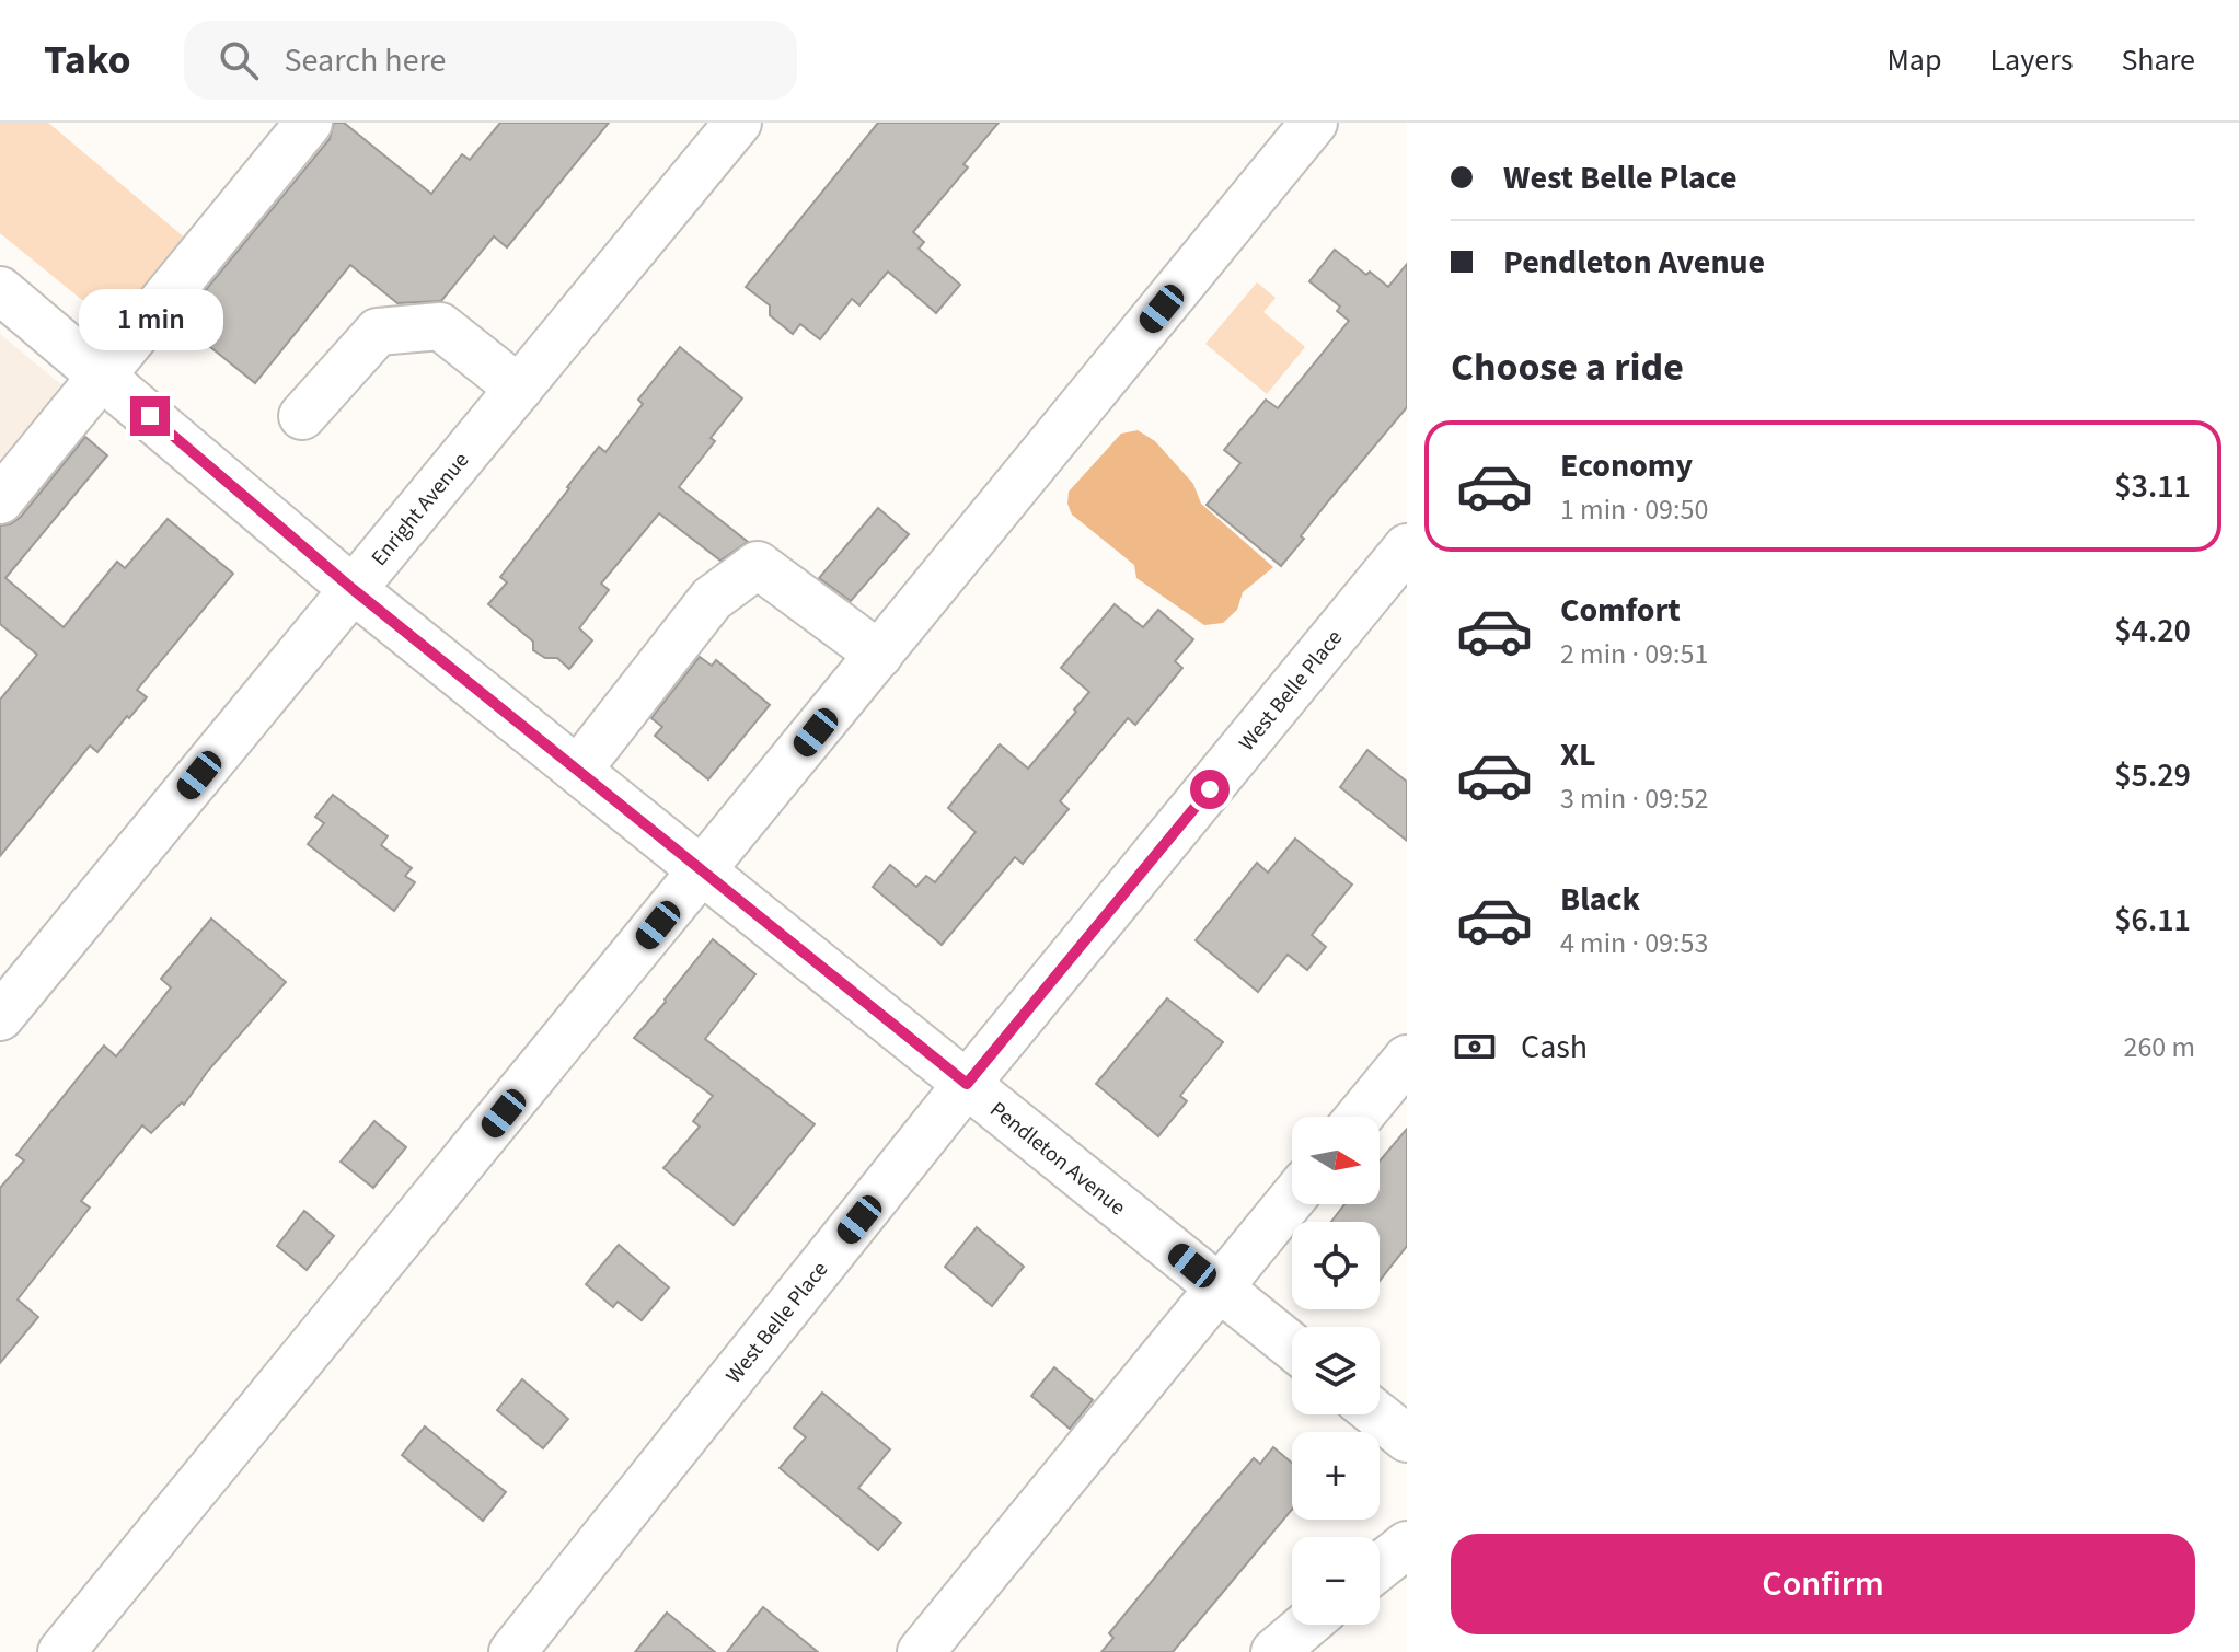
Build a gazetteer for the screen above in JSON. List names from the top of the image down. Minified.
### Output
{"streets":{"street":["Enright Avenue","West Belle Place","Pendleton Avenue"]},"crossings":[["Enright Avenue","Pendleton Avenue"],["West Belle Place","Pendleton Avenue"]],"north":"right","page":{"header":"Tako","search":"Search here","nav":["Map","Layers","Share"],"banner":["West Belle Place","Pendleton Avenue"],"bubble":"1 min","heading":"Choose a ride","list":[{"name":"Economy","note":"1 min · 09:50","value":"$3.11"},{"name":"Comfort","note":"2 min · 09:51","value":"$4.20"},{"name":"XL","note":"3 min · 09:52","value":"$5.29"},{"name":"Black","note":"4 min · 09:53","value":"$6.11"}],"pay":["Cash","260 m"],"map_buttons":["+","−"],"buttons":"Confirm"}}
